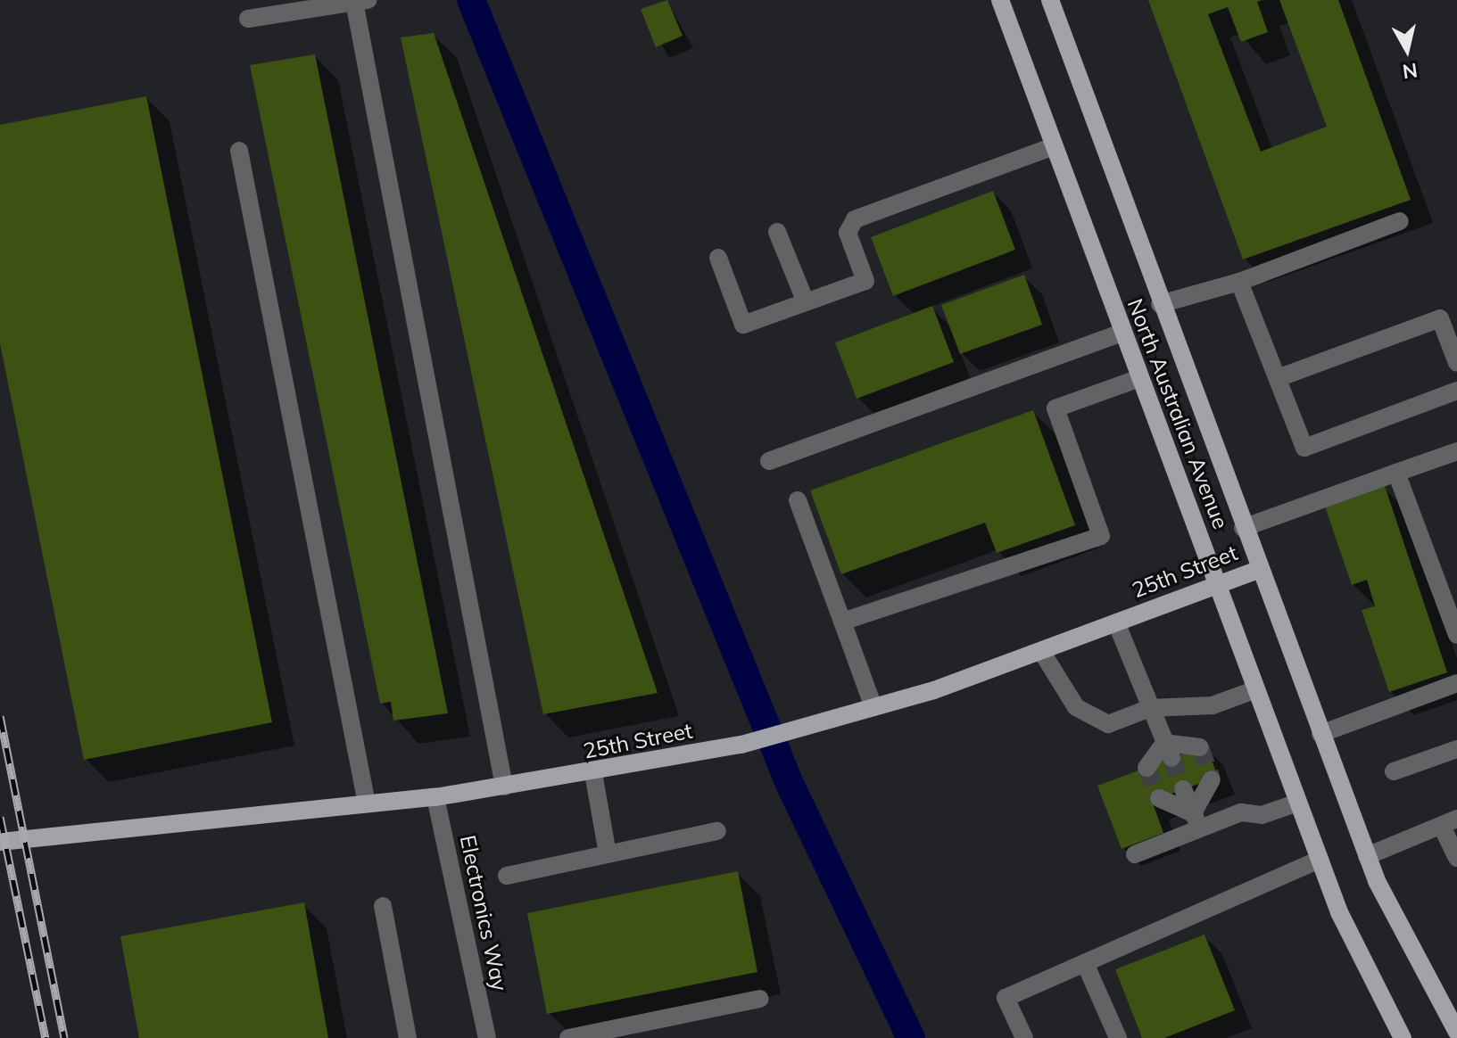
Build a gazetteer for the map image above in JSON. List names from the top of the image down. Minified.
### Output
{"streets":{"main road":["North Australian Avenue","25th Street"],"street":["Electronics Way"]},"crossings":[["North Australian Avenue","25th Street"],["25th Street","Electronics Way"]],"north":"bottom"}
